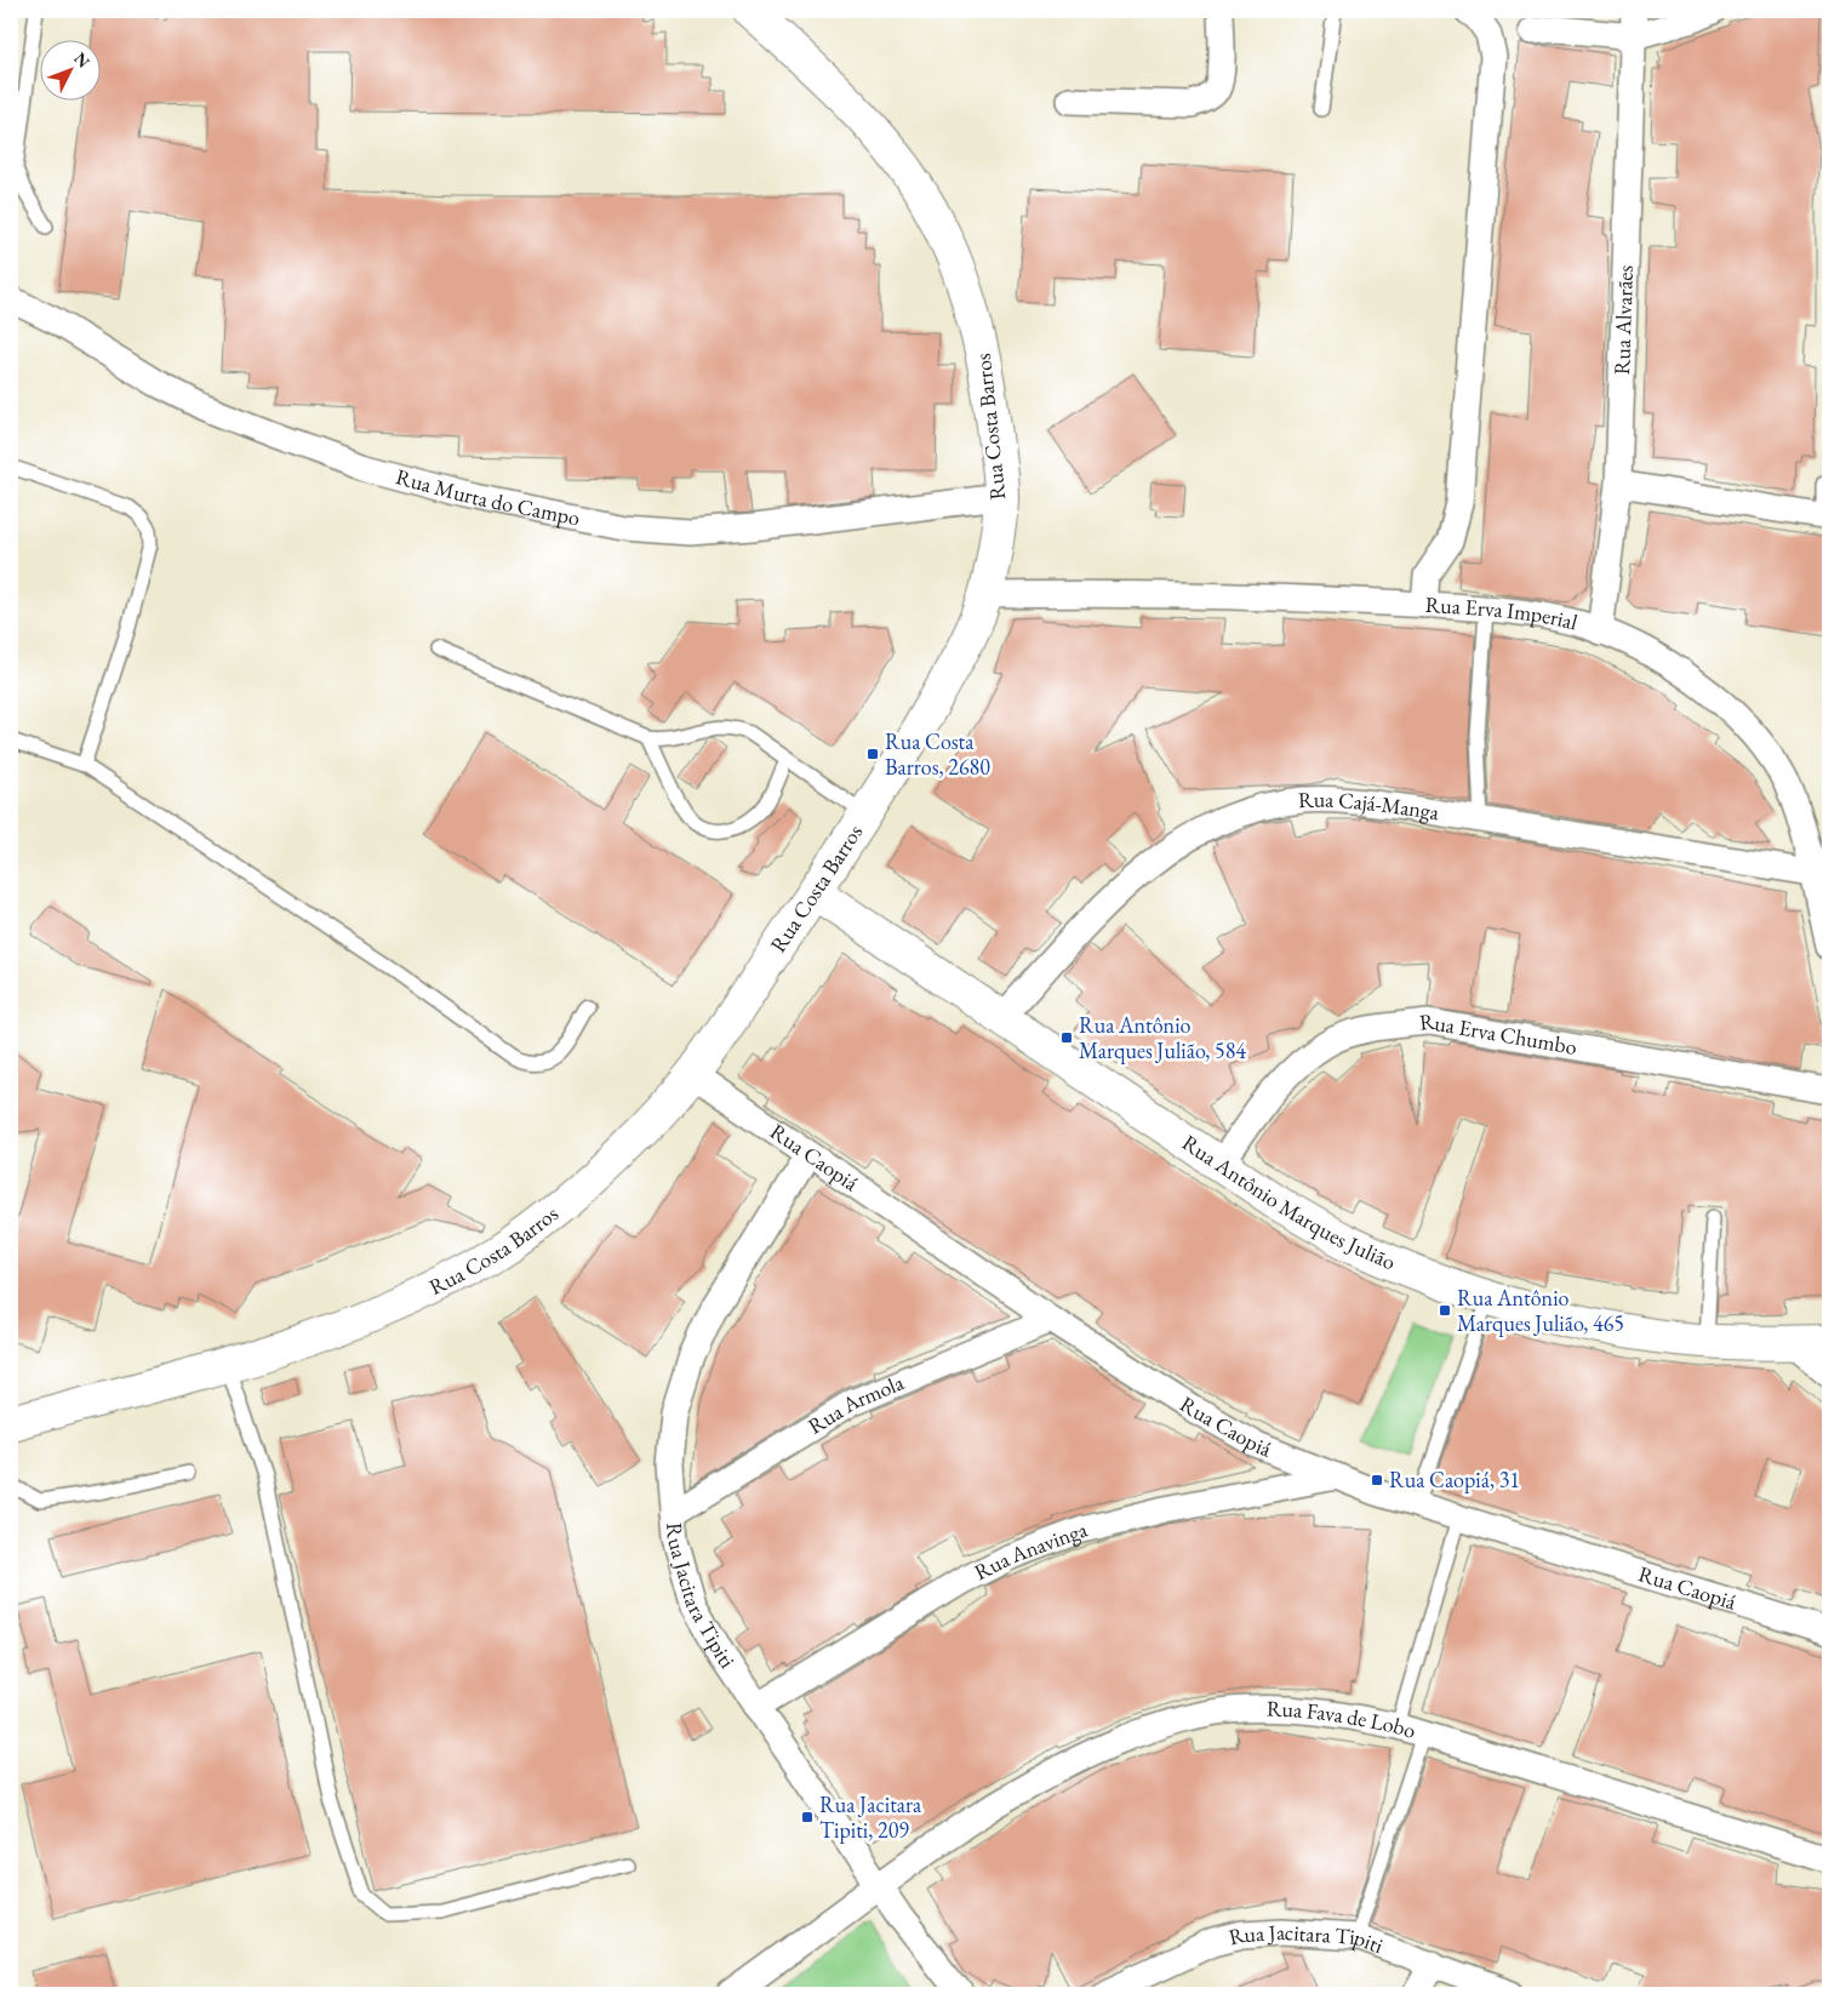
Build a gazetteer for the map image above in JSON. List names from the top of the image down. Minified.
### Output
{"streets":{"main road":["Rua Costa Barros","Rua Antônio Marques Julião"],"street":["Rua Alvarães","Rua Murta do Campo","Rua Erva Imperial","Rua Cajá-Manga","Rua Erva Chumbo","Rua Caopiá","Rua Armola","Rua Anavinga","Rua Jacitara Tipiti","Rua Fava de Lobo"]},"crossings":[["Rua Alvarães","Rua Erva Imperial"],["Rua Costa Barros","Rua Murta do Campo"],["Rua Costa Barros","Rua Erva Imperial"],["Rua Costa Barros","Rua Caopiá"],["Rua Costa Barros","Rua Antônio Marques Julião"],["Rua Erva Imperial","Rua Cajá-Manga"],["Rua Cajá-Manga","Rua Antônio Marques Julião"],["Rua Erva Chumbo","Rua Antônio Marques Julião"],["Rua Caopiá","Rua Armola"],["Rua Caopiá","Rua Anavinga"],["Rua Caopiá","Rua Jacitara Tipiti"],["Rua Armola","Rua Jacitara Tipiti"],["Rua Anavinga","Rua Jacitara Tipiti"],["Rua Jacitara Tipiti","Rua Fava de Lobo"]],"places":{"transit":["Rua Costa Barros, 2680","Rua Antônio Marques Julião, 584","Rua Antônio Marques Julião, 465","Rua Caopiá, 31","Rua Jacitara Tipiti, 209"]},"north":"top right"}
